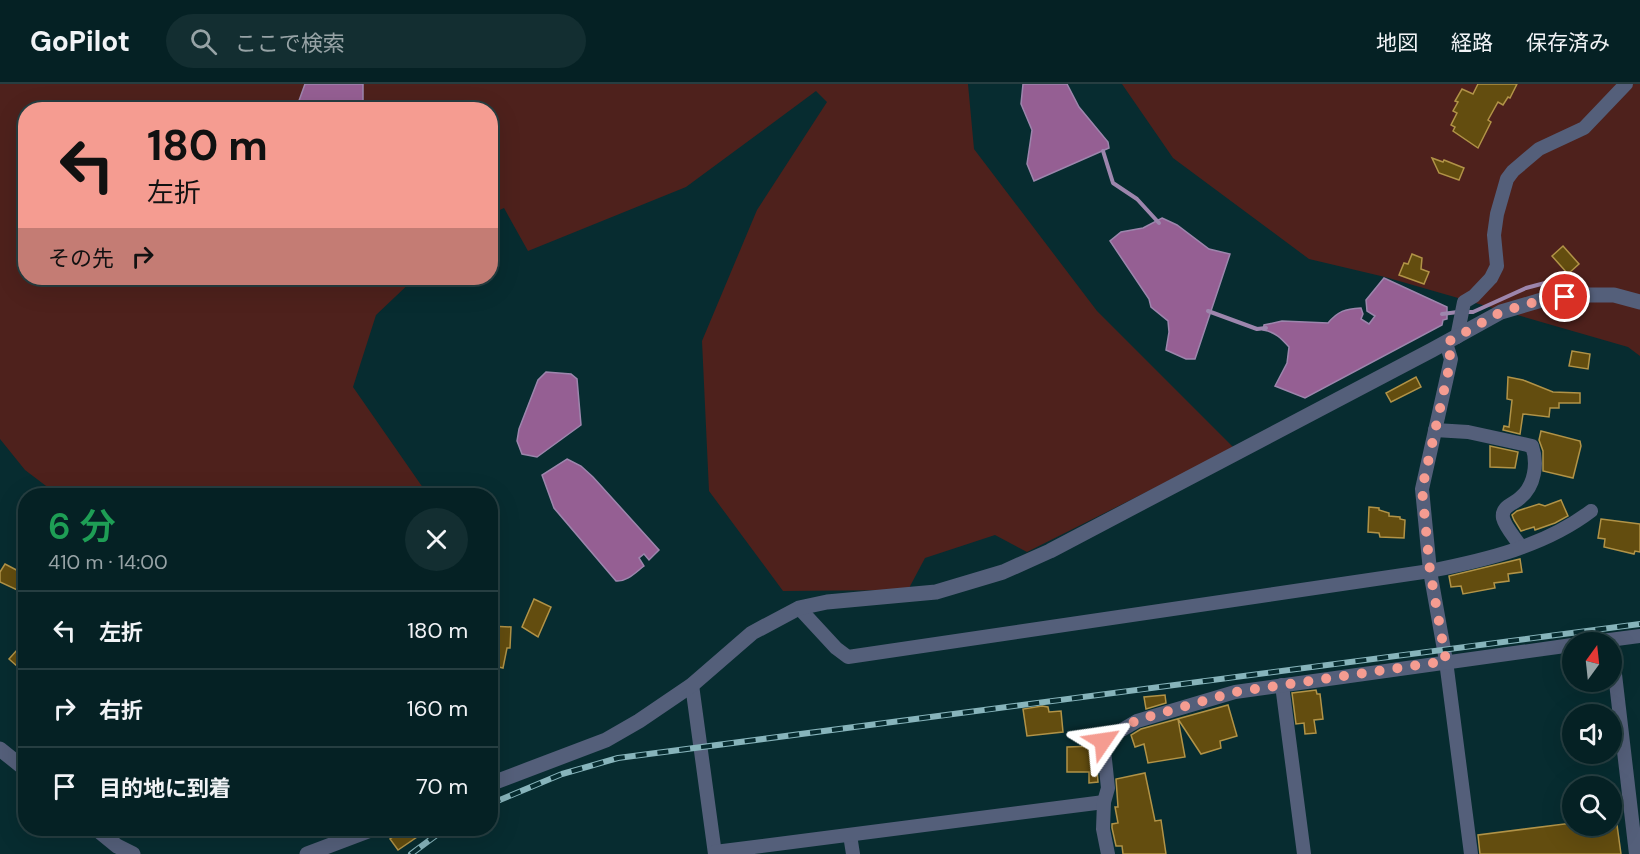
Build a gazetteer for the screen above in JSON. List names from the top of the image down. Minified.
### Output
{"north":"top","page":{"header":"GoPilot","search":"ここで検索","nav":["地図","経路","保存済み"],"turn":["180 m","左折"],"then":"その先","heading":["6 分","410 m · 14:00"],"list":[{"name":"左折","value":"180 m"},{"name":"右折","value":"160 m"},{"name":"目的地に到着","value":"70 m"}]}}
